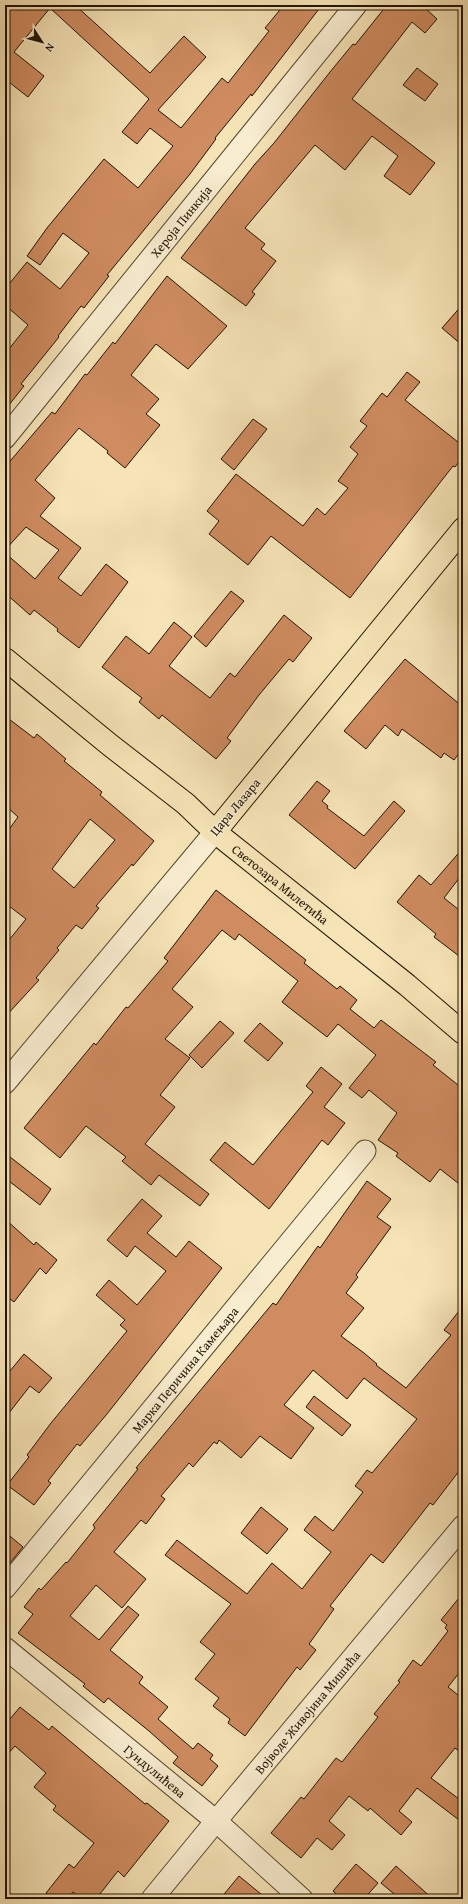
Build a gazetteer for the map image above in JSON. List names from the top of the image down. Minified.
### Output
{"streets":{"main road":["Цара Лазара","Светозара Милетића"],"street":["Хероја Пинкија","Марка Перичина Камењара","Војводе Живојина Мишића","Гундулићева"]},"crossings":[["Цара Лазара","Светозара Милетића"],["Војводе Живојина Мишића","Гундулићева"]],"north":"bottom right"}
